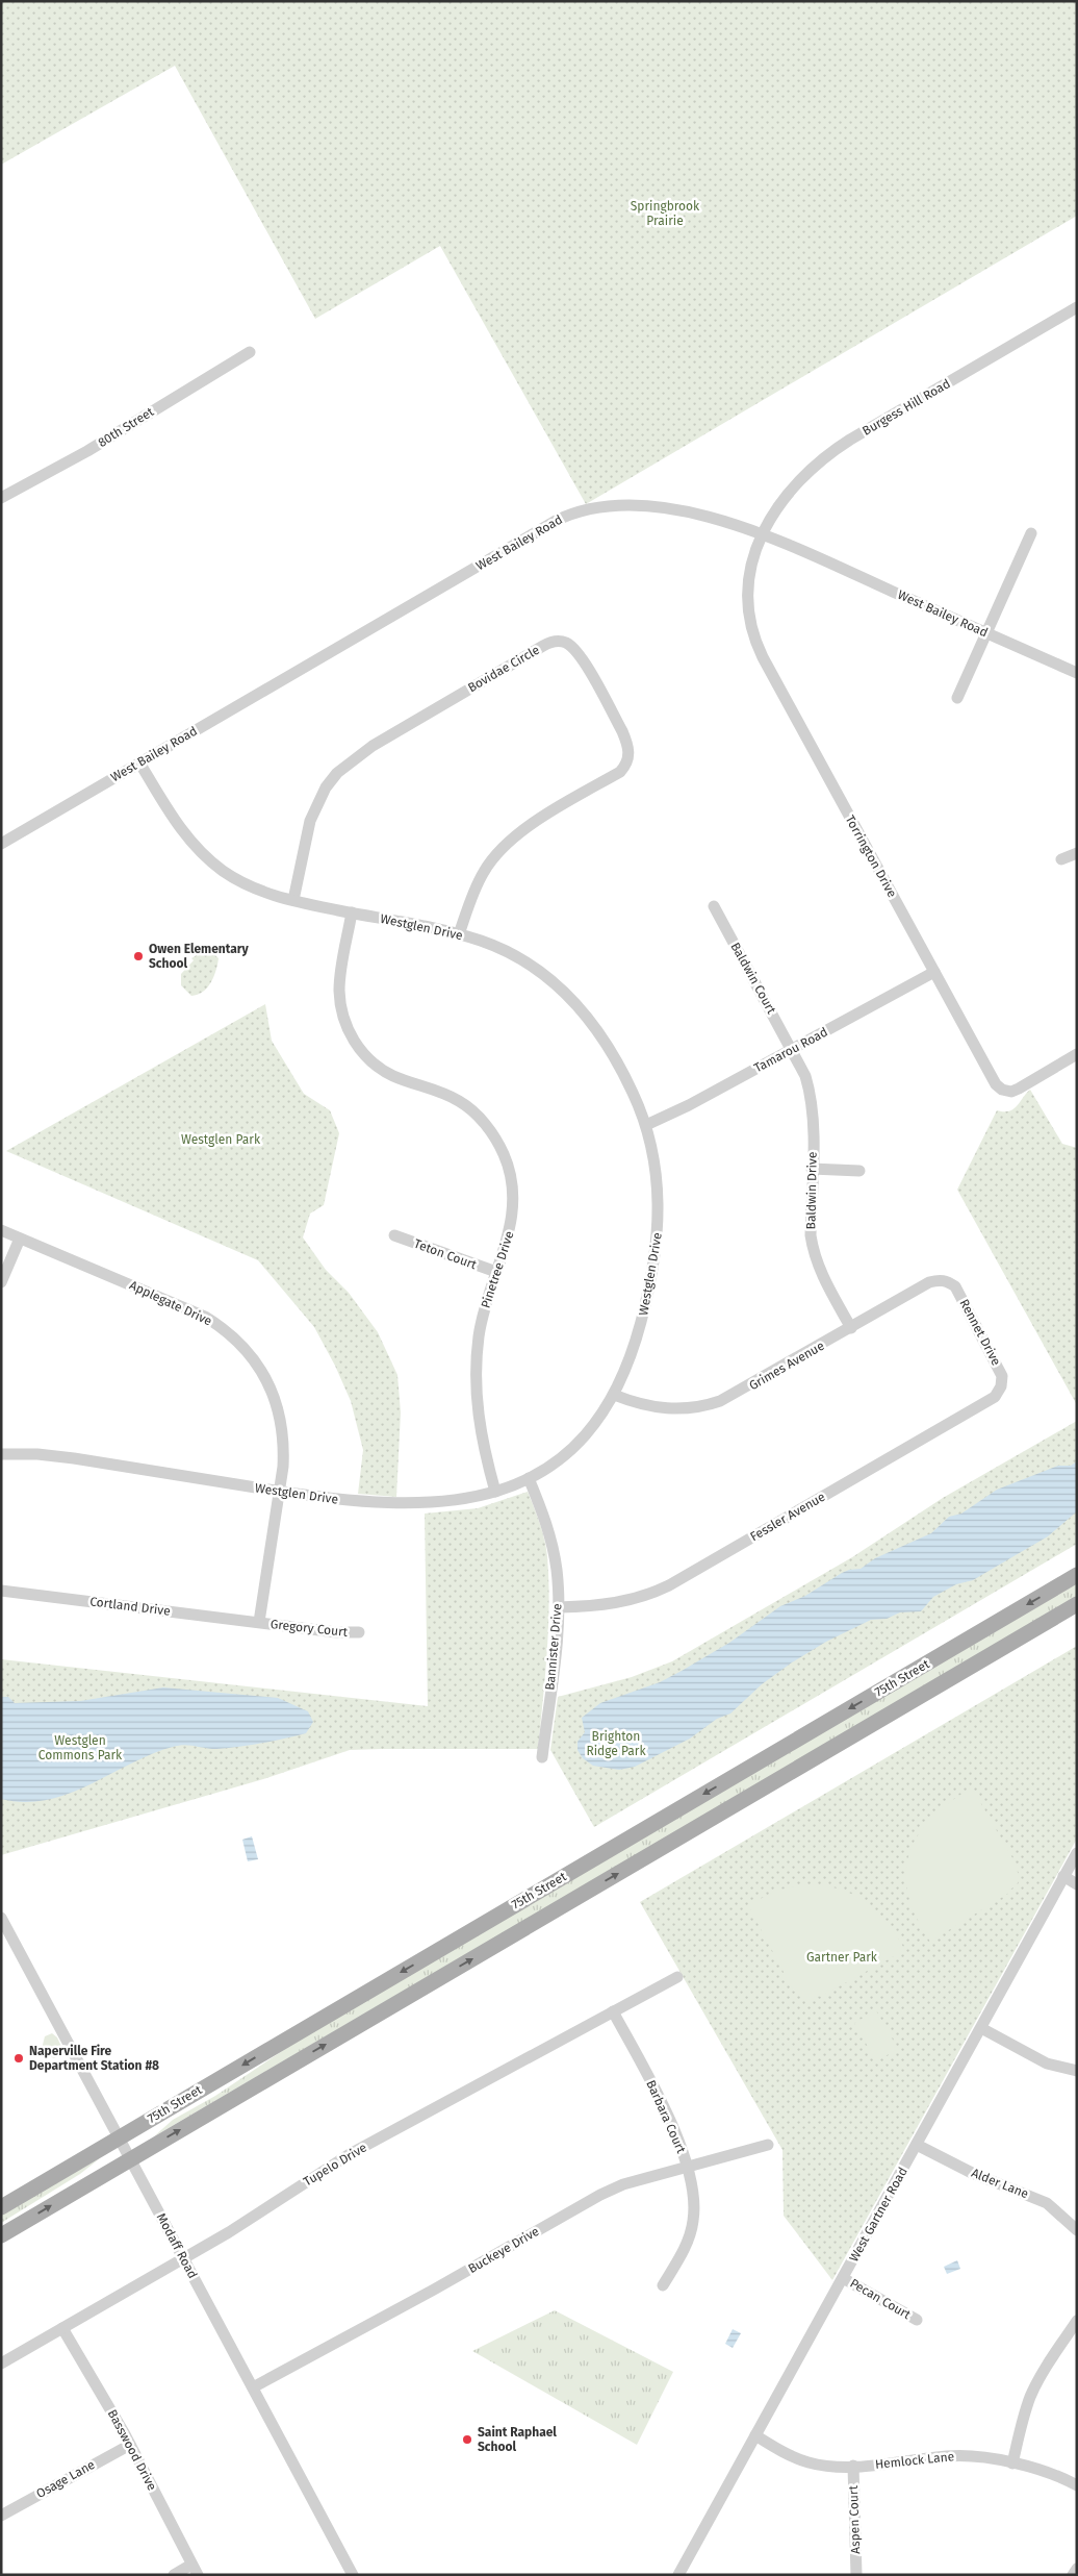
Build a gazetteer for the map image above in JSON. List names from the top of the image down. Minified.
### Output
{"streets":{"main road":["75th Street"],"street":["Burgess Hill Road","80th Street","West Bailey Road","Bovidae Circle","Torrington Drive","Westglen Drive","Baldwin Court","Tamarou Road","Baldwin Drive","Teton Court","Pinetree Drive","Applegate Drive","Rennet Drive","Grimes Avenue","Fessler Avenue","Cortland Drive","Gregory Court","Bannister Drive","Barbara Court","Tupelo Drive","Alder Lane","West Gartner Road","Modaff Road","Buckeye Drive","Pecan Court","Basswood Drive","Hemlock Lane","Osage Lane","Aspen Court"]},"crossings":[["Burgess Hill Road","West Bailey Road"],["Burgess Hill Road","Torrington Drive"],["West Bailey Road","Torrington Drive"],["West Bailey Road","Westglen Drive"],["Bovidae Circle","Westglen Drive"],["Torrington Drive","Tamarou Road"],["Westglen Drive","Tamarou Road"],["Westglen Drive","Pinetree Drive"],["Westglen Drive","Applegate Drive"],["Westglen Drive","Grimes Avenue"],["Westglen Drive","Bannister Drive"],["Baldwin Court","Tamarou Road"],["Baldwin Court","Baldwin Drive"],["Tamarou Road","Baldwin Drive"],["Baldwin Drive","Grimes Avenue"],["Teton Court","Pinetree Drive"],["Applegate Drive","Cortland Drive"],["Applegate Drive","Gregory Court"],["Rennet Drive","Grimes Avenue"],["Rennet Drive","Fessler Avenue"],["Fessler Avenue","Bannister Drive"],["Cortland Drive","Gregory Court"],["75th Street","Modaff Road"],["Barbara Court","Tupelo Drive"],["Barbara Court","Buckeye Drive"],["Tupelo Drive","Modaff Road"],["Tupelo Drive","Basswood Drive"],["Alder Lane","West Gartner Road"],["West Gartner Road","Pecan Court"],["West Gartner Road","Hemlock Lane"],["Modaff Road","Buckeye Drive"],["Basswood Drive","Osage Lane"],["Hemlock Lane","Aspen Court"]],"parks":["Springbrook Prairie","Westglen Park","Brighton Ridge Park","Westglen Commons Park","Gartner Park"],"places":["Owen Elementary School","Naperville Fire Department Station #8","Saint Raphael School"]}
